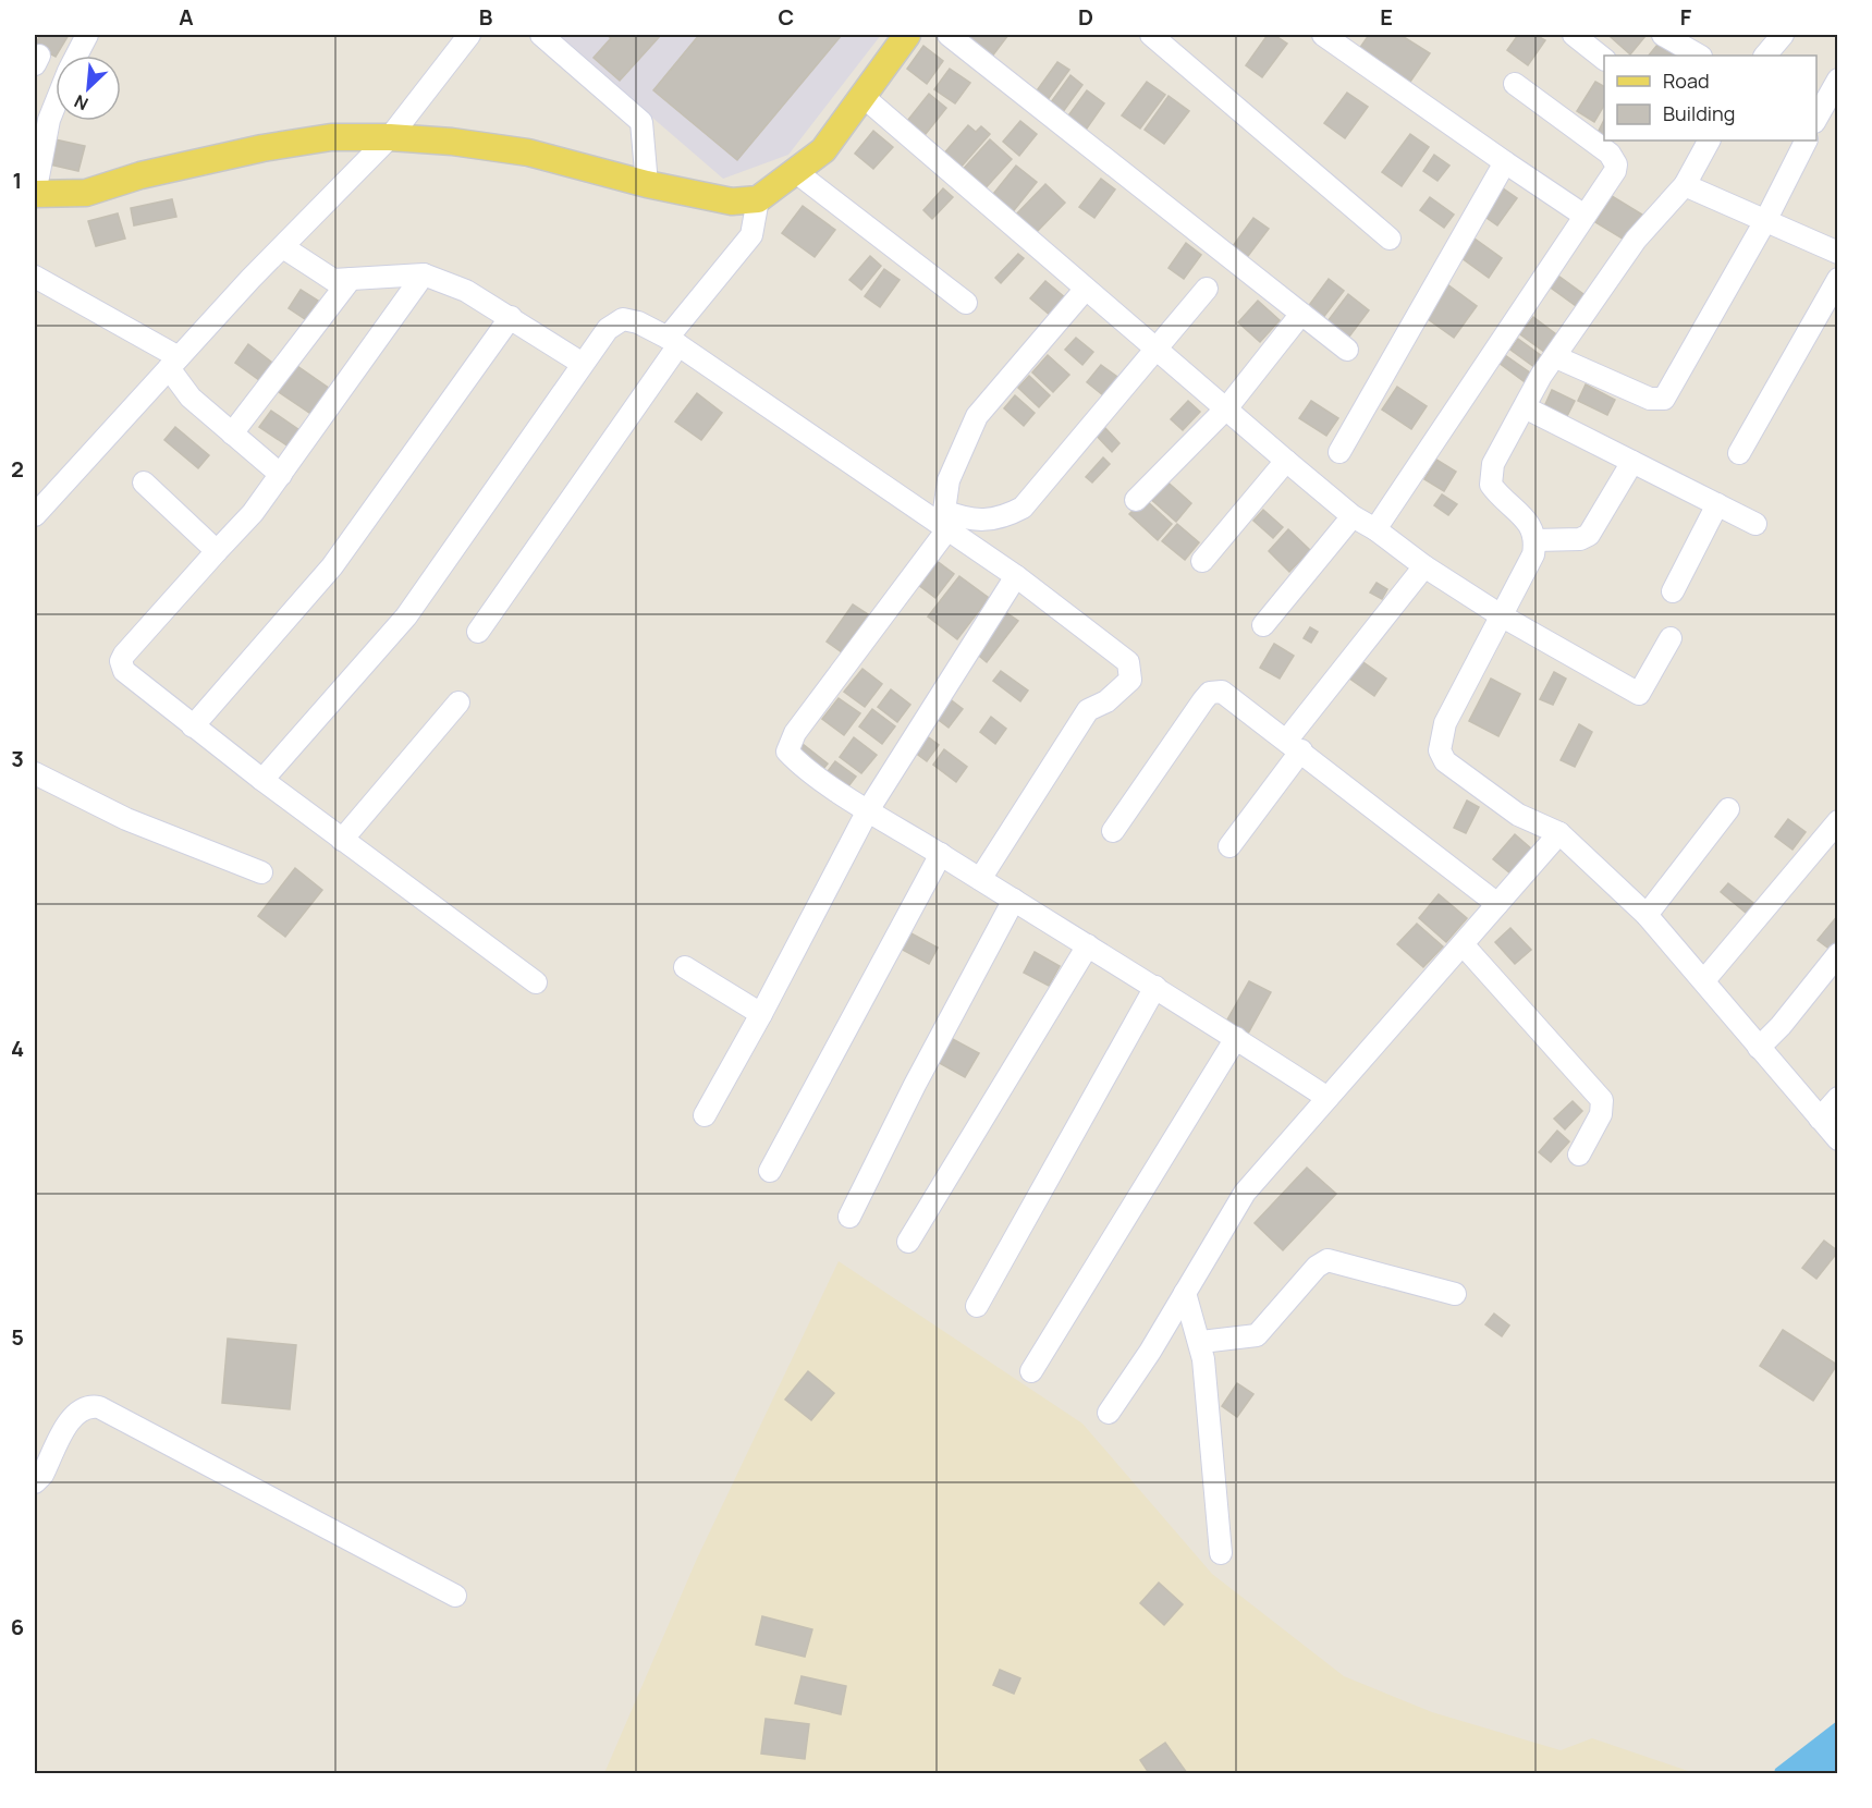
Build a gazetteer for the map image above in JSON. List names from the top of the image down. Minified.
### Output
{"legend":["Road","Building"],"north":"bottom left","grid":{"columns":["A","B","C","D","E","F"],"rows":["1","2","3","4","5","6"]}}
